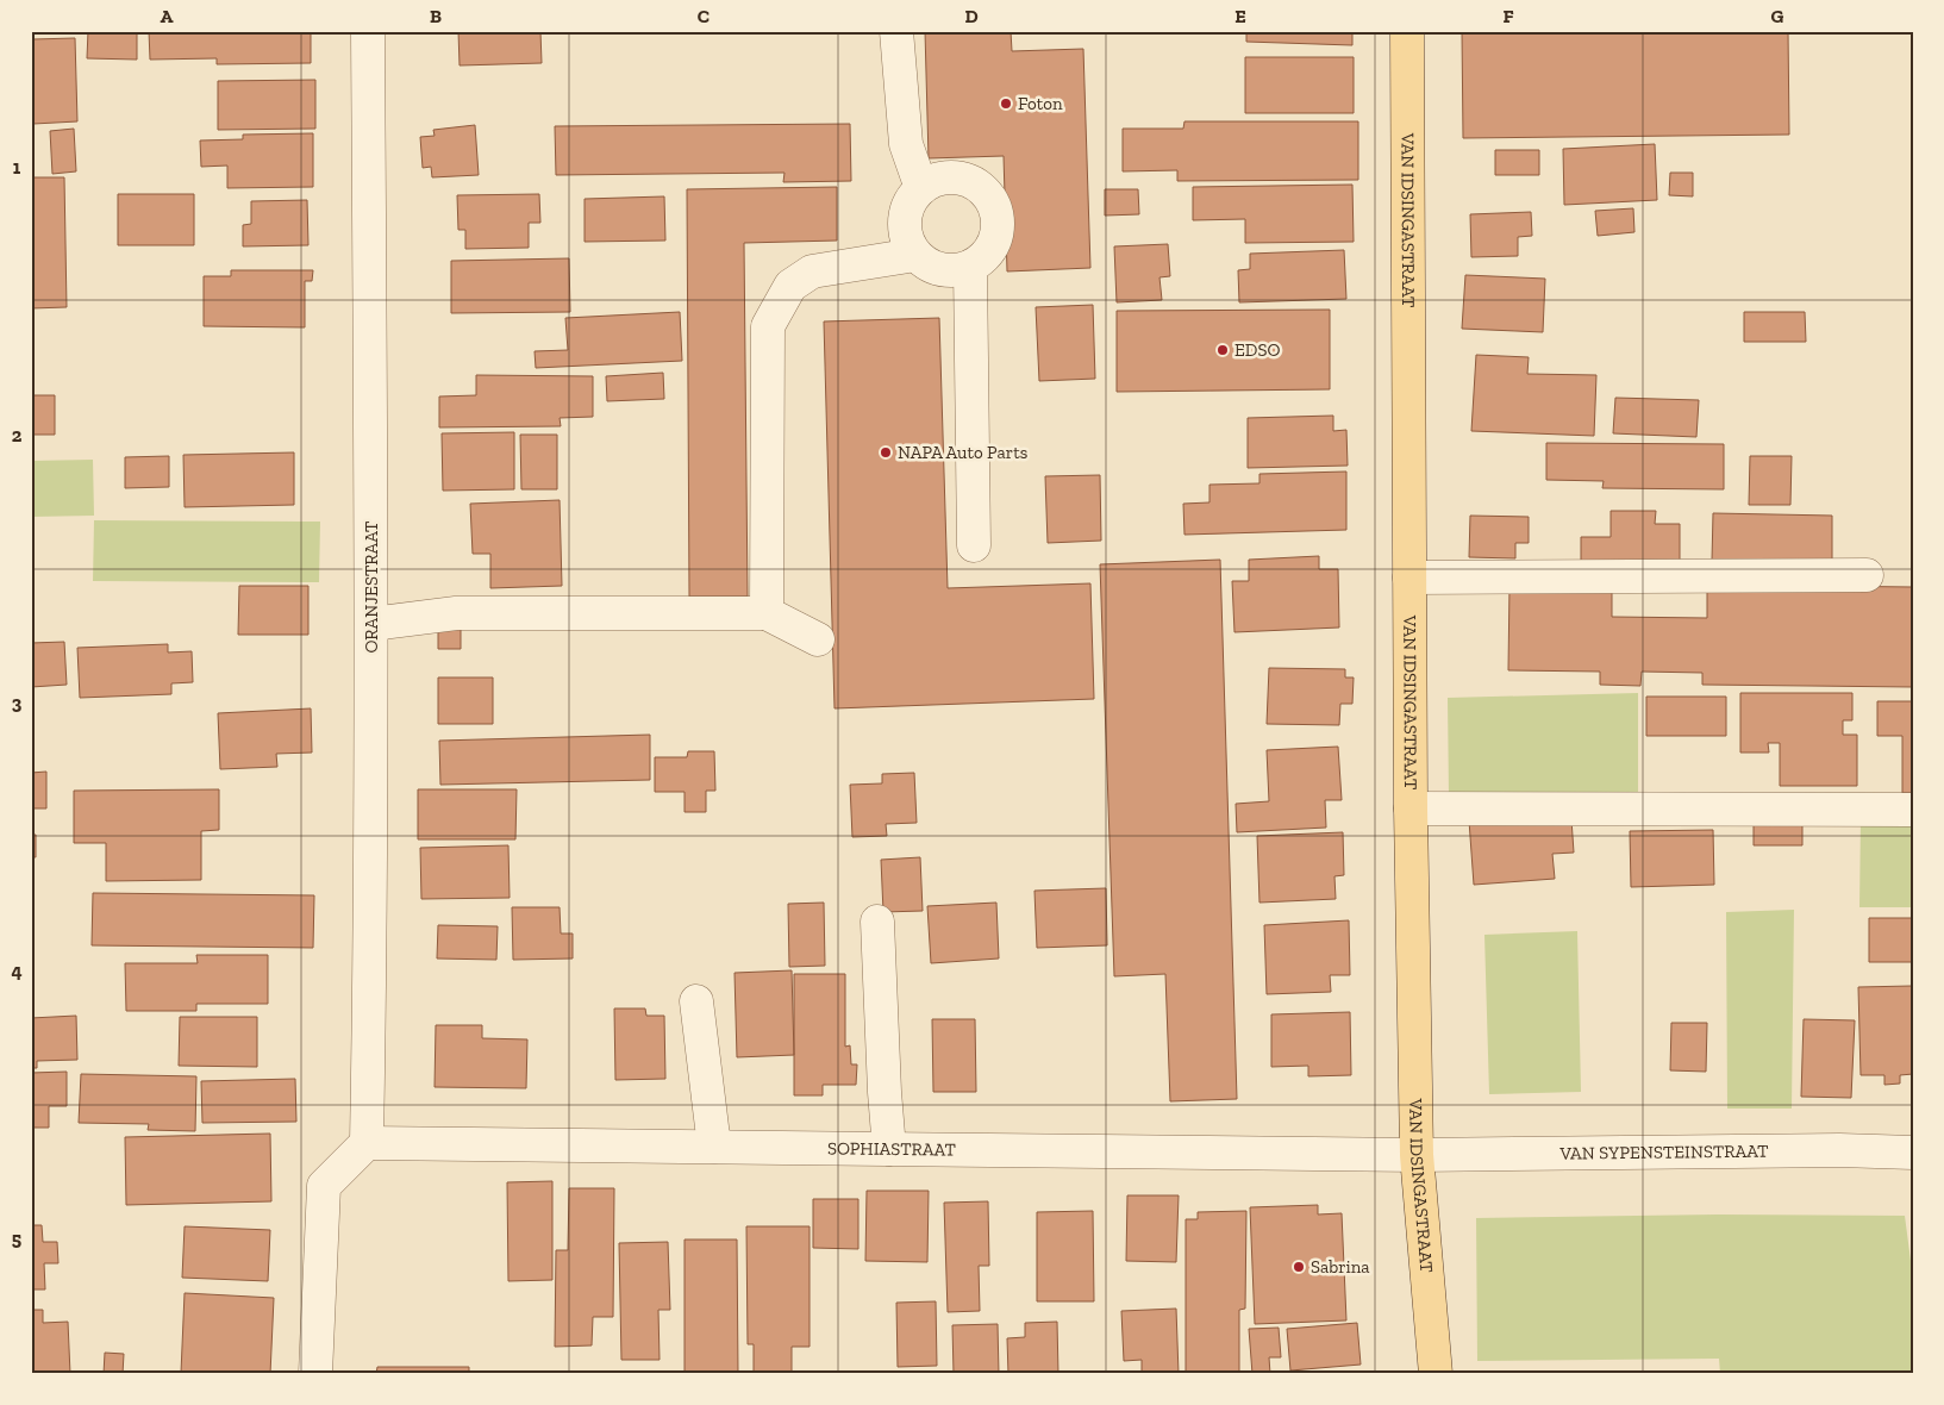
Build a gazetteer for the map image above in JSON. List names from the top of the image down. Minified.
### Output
{"streets":{"main road":["VAN IDSINGASTRAAT"],"street":["ORANJESTRAAT","SOPHIASTRAAT","VAN SYPENSTEINSTRAAT"]},"crossings":[["VAN IDSINGASTRAAT","SOPHIASTRAAT"],["VAN IDSINGASTRAAT","VAN SYPENSTEINSTRAAT"],["ORANJESTRAAT","SOPHIASTRAAT"],["SOPHIASTRAAT","VAN SYPENSTEINSTRAAT"]],"places":["Foton","EDSO","NAPA Auto Parts","Sabrina"],"grid":{"columns":["A","B","C","D","E","F","G"],"rows":["1","2","3","4","5"]}}
